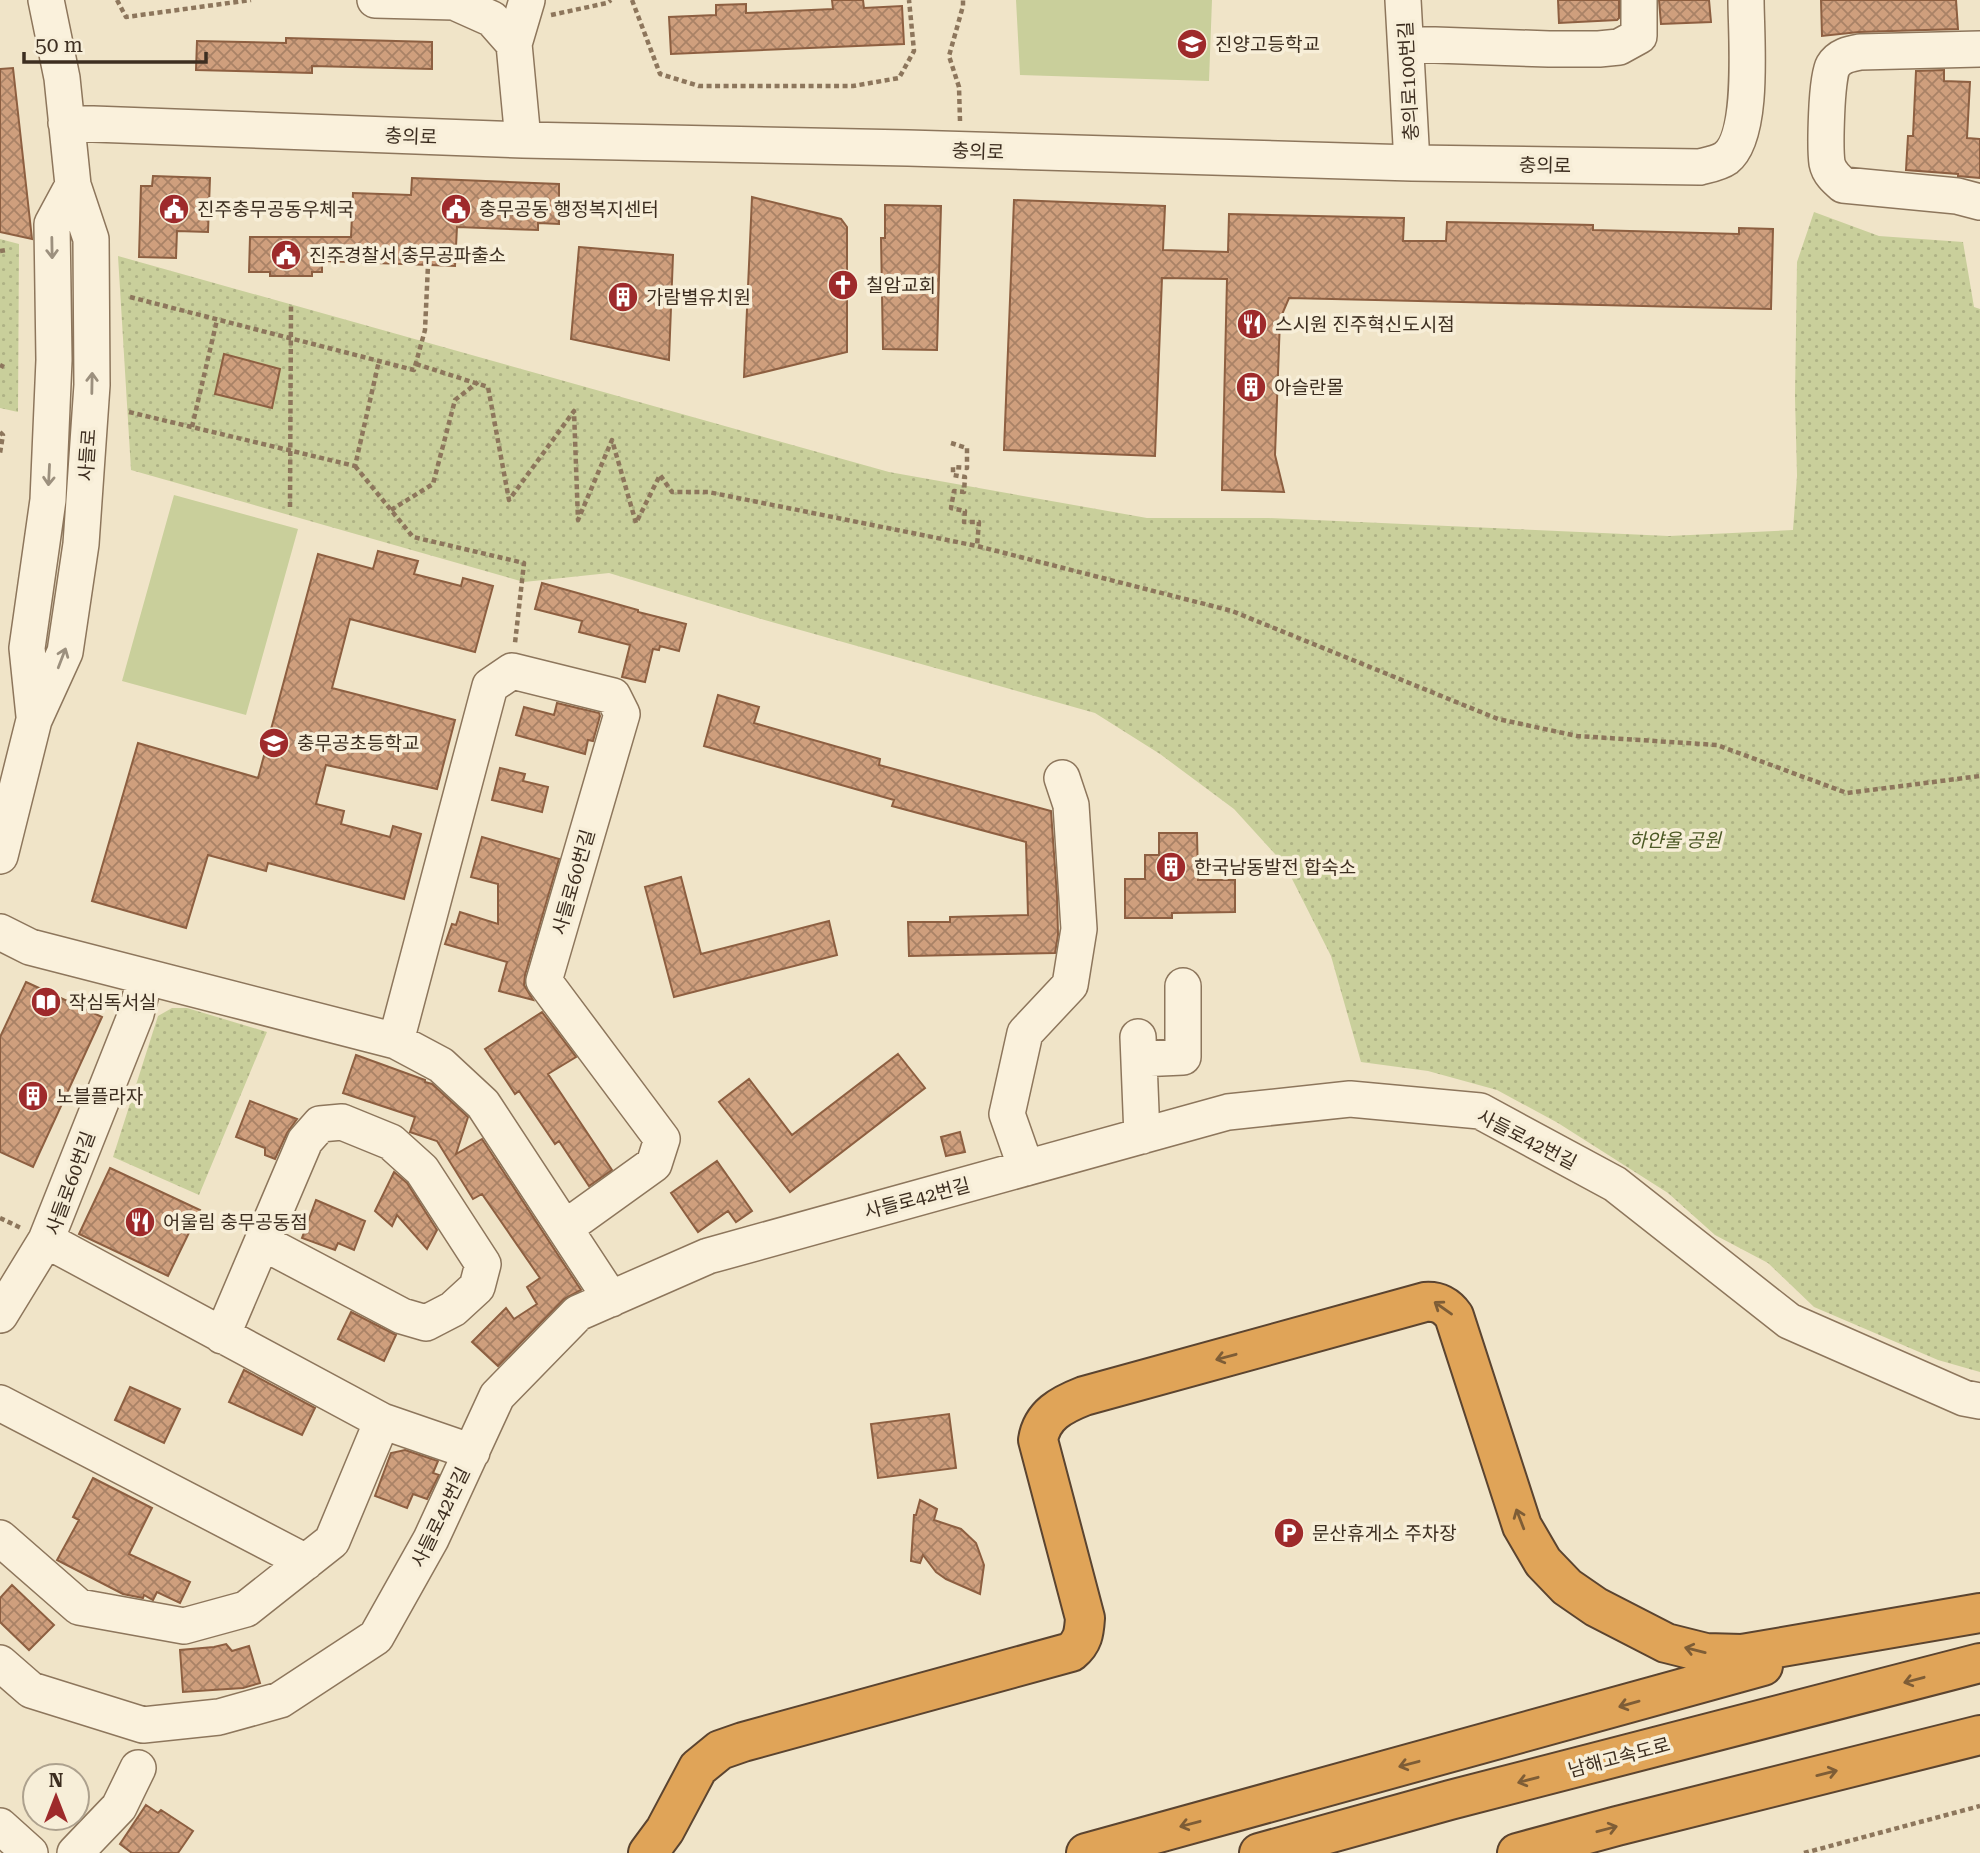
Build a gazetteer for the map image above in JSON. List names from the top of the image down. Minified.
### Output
{"streets":{"highway":["남해고속도로"],"street":["충의로100번길","충의로","사들로","사들로60번길","사들로42번길"]},"crossings":[["충의로100번길","충의로"],["충의로","사들로"],["사들로60번길","사들로42번길"]],"parks":["하얀울 공원"],"places":{"school or university":["진양고등학교","충무공초등학교"],"public building":["진주충무공동우체국","충무공동 행정복지센터","진주경찰서 충무공파출소"],"church":["칠암교회"],"building":["가람별유치원","아슬란몰","한국남동발전 합숙소","노블플라자"],"restaurant":["스시원 진주혁신도시점","어울림 충무공동점"],"library":["작심독서실"],"parking":["문산휴게소 주차장"]},"scale_bar":"50 m","north":"top"}
